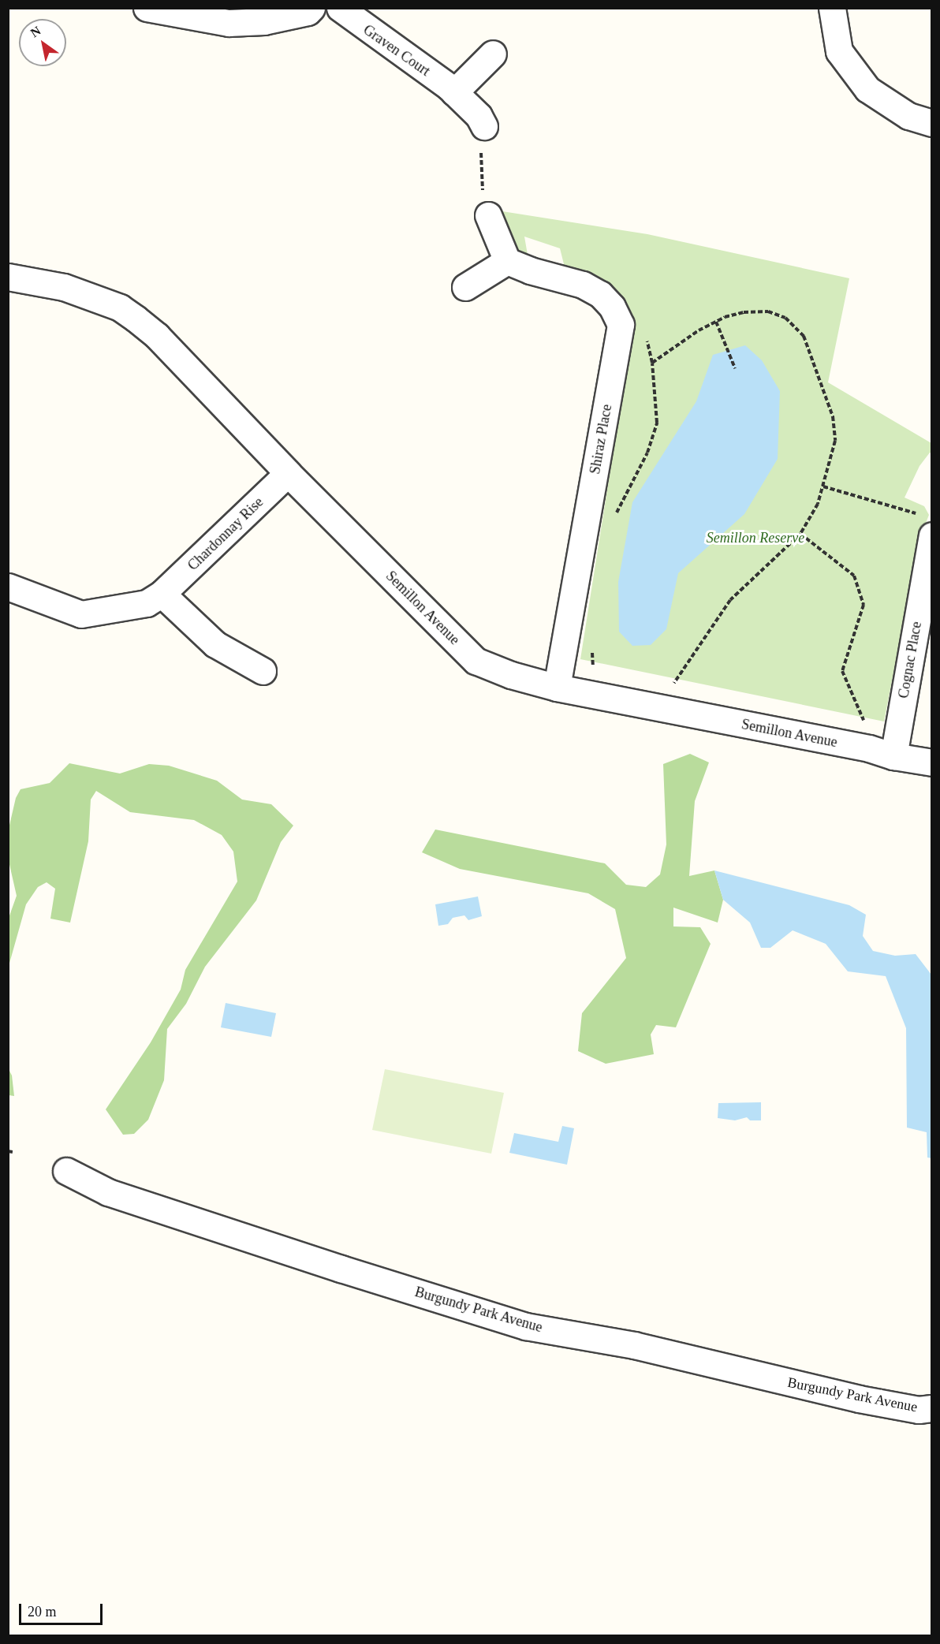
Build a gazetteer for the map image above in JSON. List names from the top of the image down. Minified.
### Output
{"streets":{"street":["Graven Court","Shiraz Place","Chardonnay Rise","Semillon Avenue","Cognac Place","Burgundy Park Avenue"]},"crossings":[["Shiraz Place","Semillon Avenue"],["Chardonnay Rise","Semillon Avenue"],["Semillon Avenue","Cognac Place"]],"parks":["Semillon Reserve"],"scale_bar":"20 m","north":"top left"}
